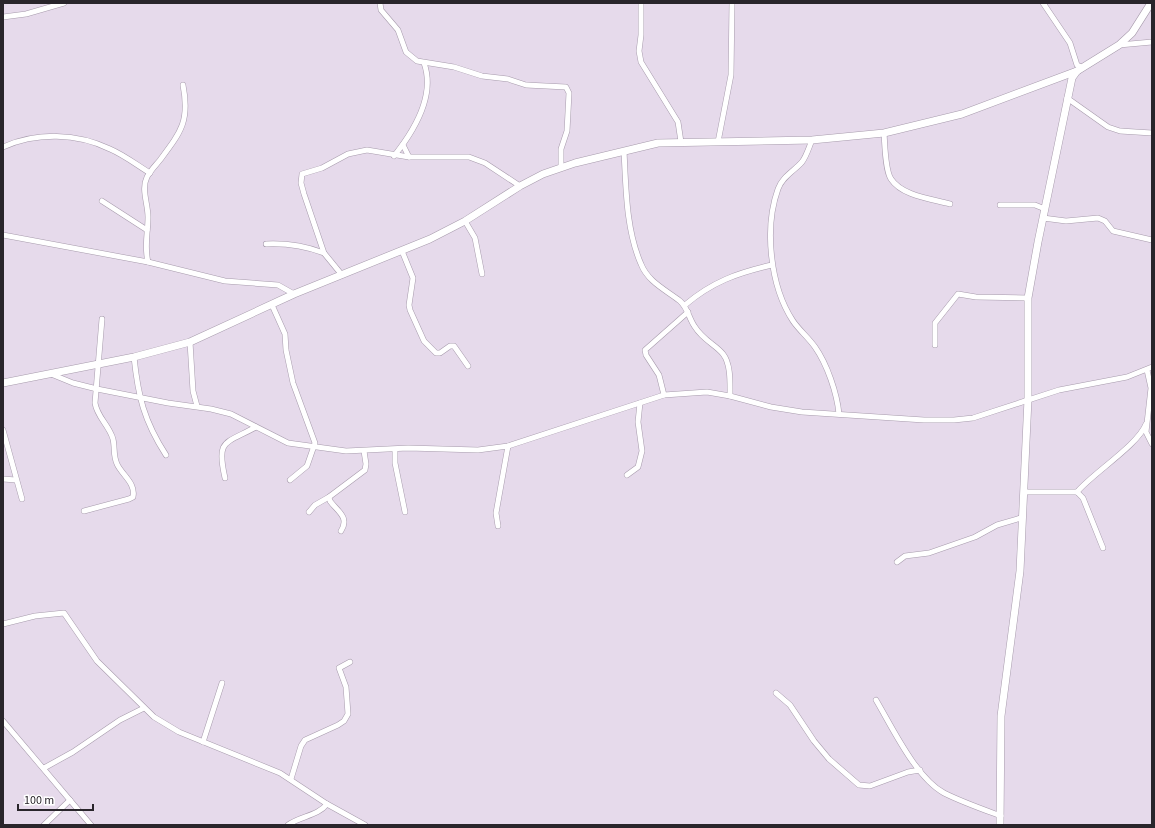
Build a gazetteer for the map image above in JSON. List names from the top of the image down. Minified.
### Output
{"scale_bar":"100 m"}
